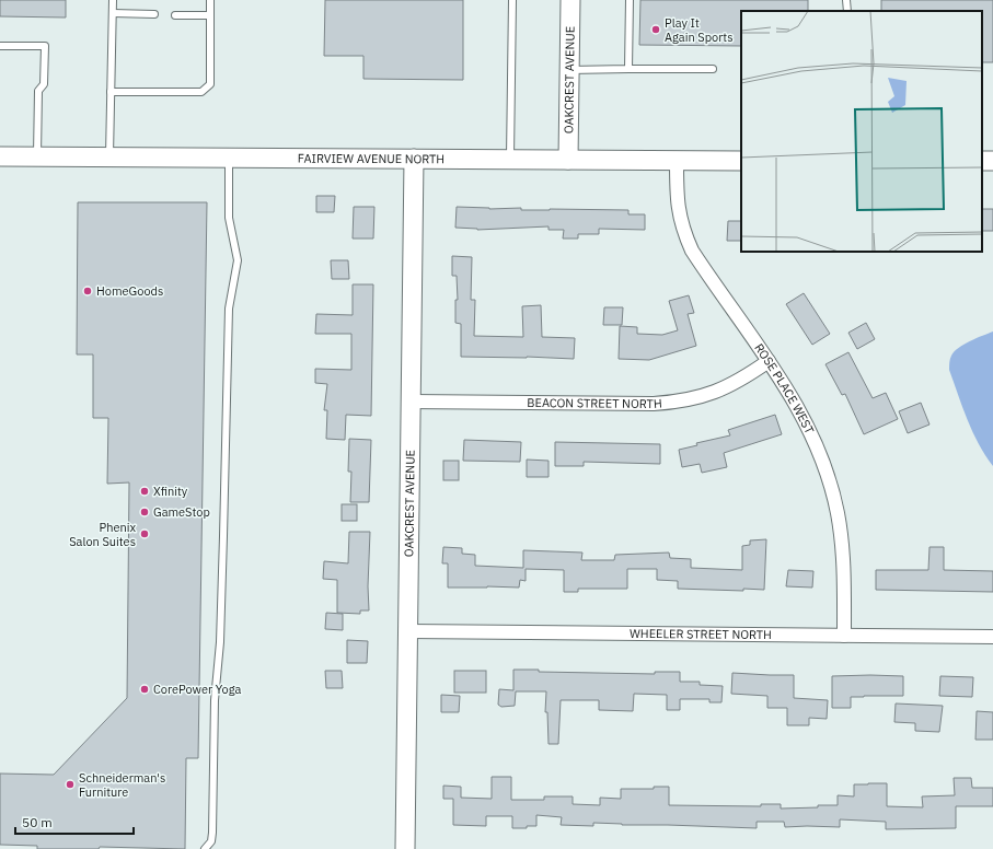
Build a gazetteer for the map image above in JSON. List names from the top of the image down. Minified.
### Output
{"streets":{"street":["OAKCREST AVENUE","FAIRVIEW AVENUE NORTH","ROSE PLACE WEST","BEACON STREET NORTH","WHEELER STREET NORTH"]},"crossings":[["OAKCREST AVENUE","FAIRVIEW AVENUE NORTH"],["OAKCREST AVENUE","BEACON STREET NORTH"],["OAKCREST AVENUE","WHEELER STREET NORTH"],["FAIRVIEW AVENUE NORTH","ROSE PLACE WEST"],["ROSE PLACE WEST","BEACON STREET NORTH"],["ROSE PLACE WEST","WHEELER STREET NORTH"]],"places":["Play It Again Sports","HomeGoods","Xfinity","GameStop","Phenix Salon Suites","CorePower Yoga","Schneiderman's Furniture"],"scale_bar":"50 m"}
